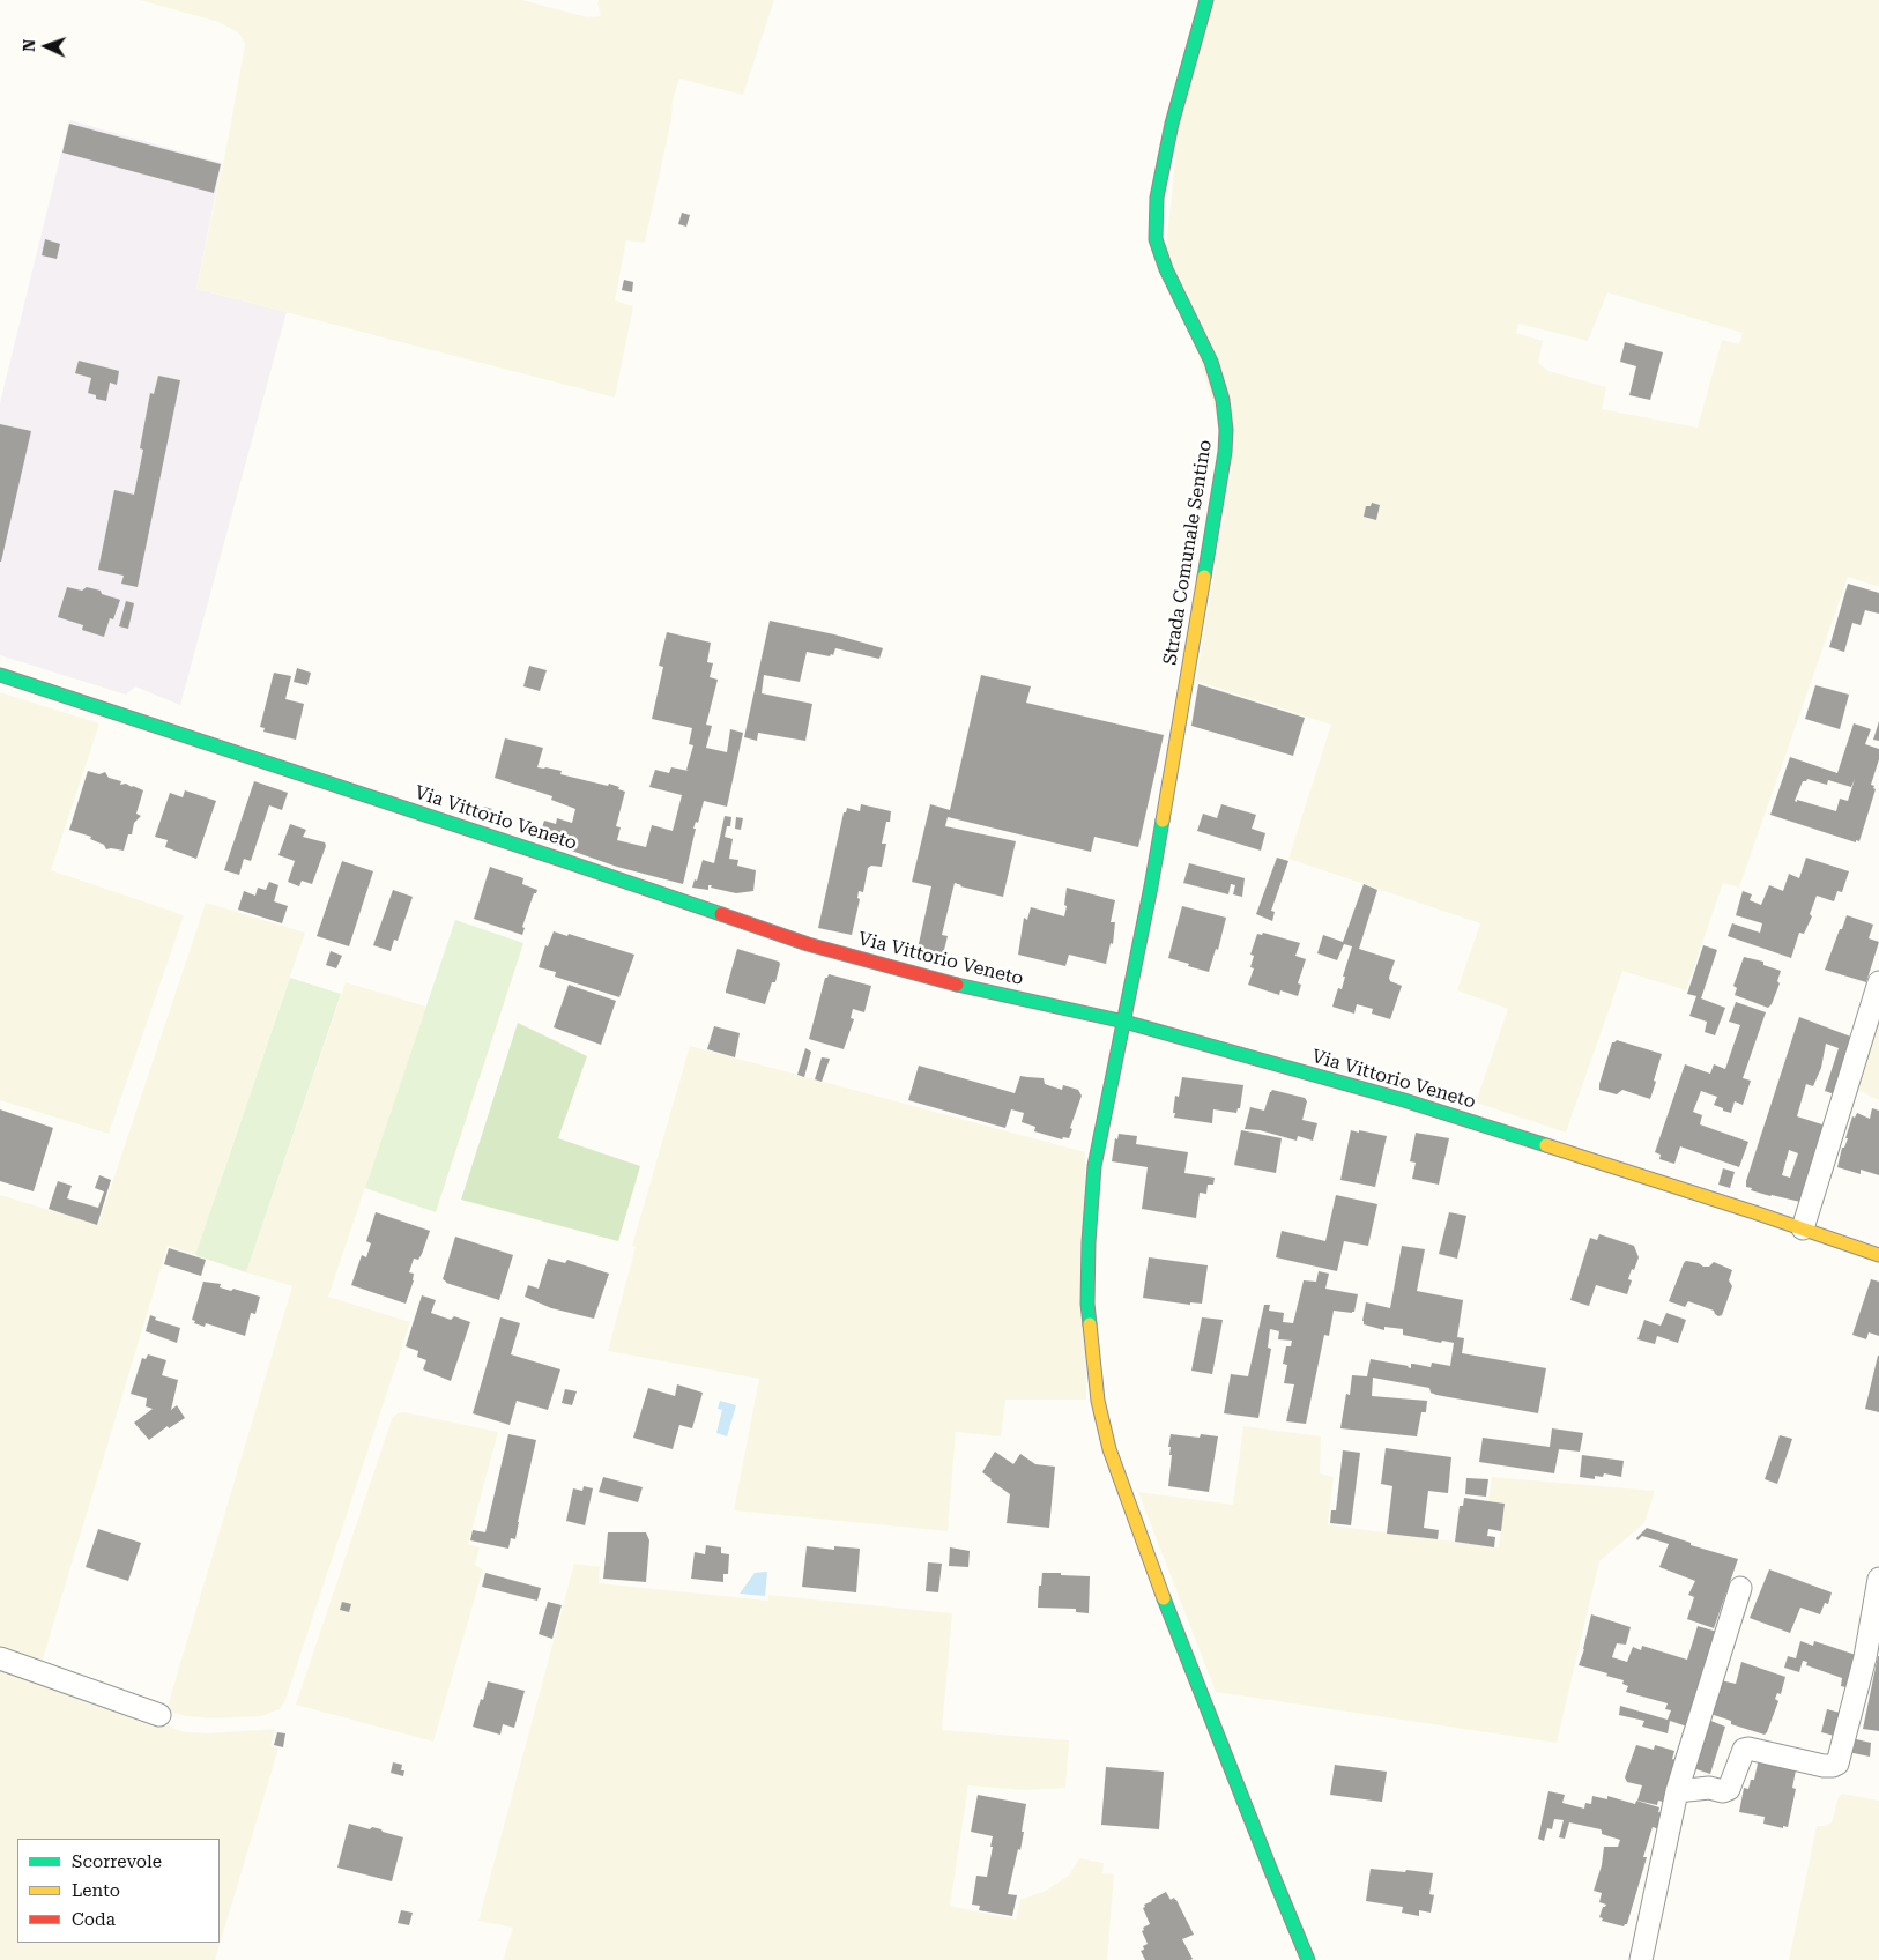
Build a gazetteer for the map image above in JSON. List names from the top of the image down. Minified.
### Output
{"streets":{"street":["Strada Comunale Sentino","Via Vittorio Veneto"]},"crossings":[["Strada Comunale Sentino","Via Vittorio Veneto"]],"legend":["Scorrevole","Lento","Coda"],"north":"left"}
